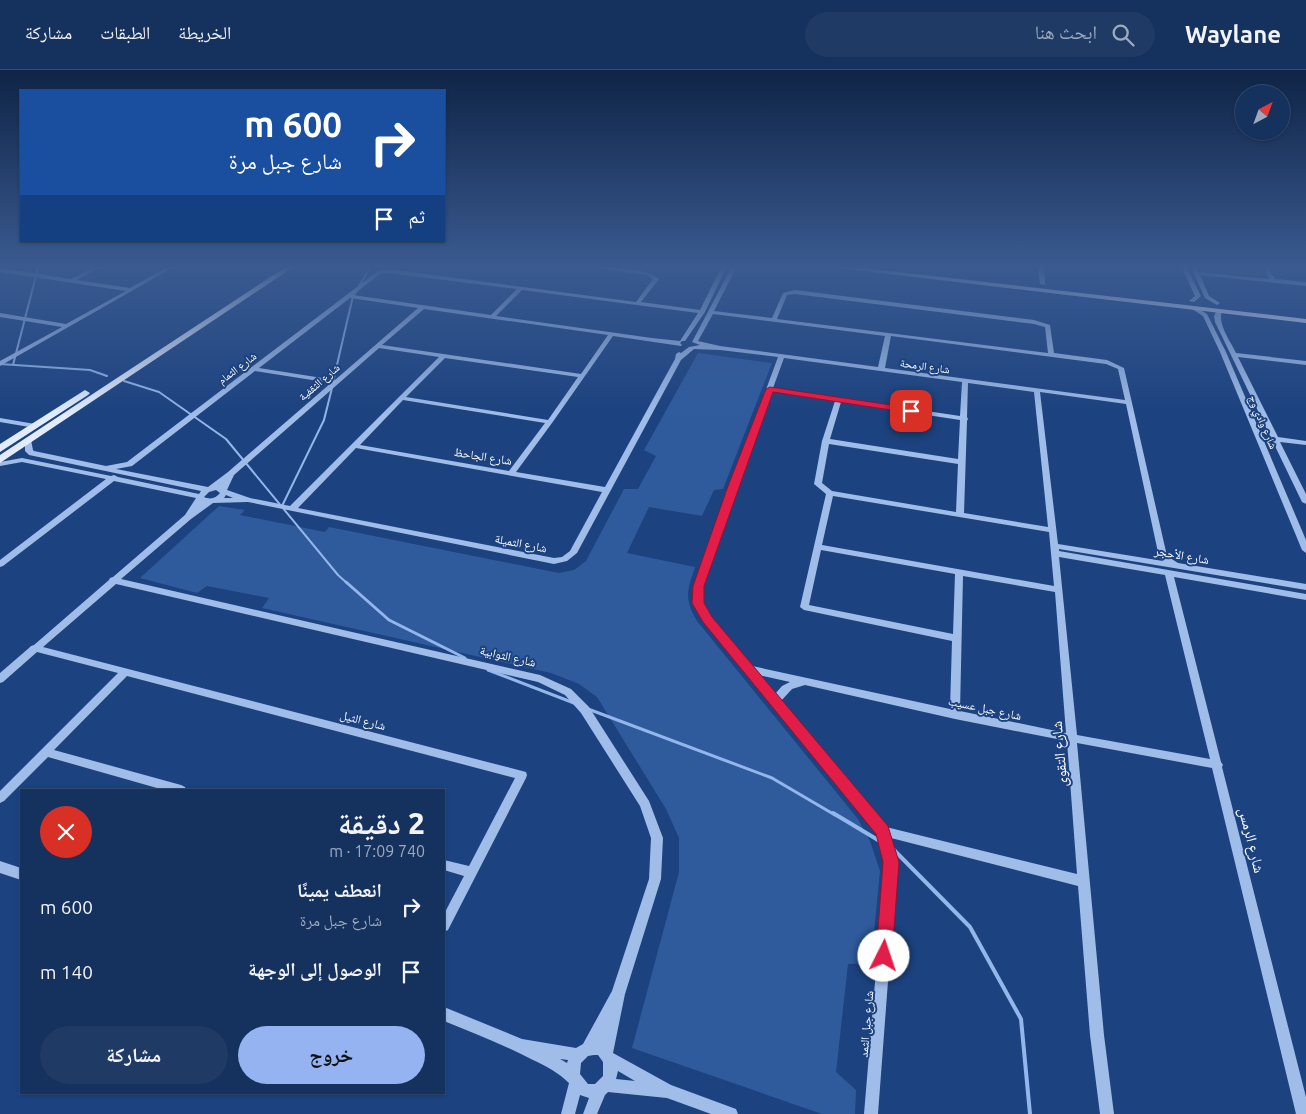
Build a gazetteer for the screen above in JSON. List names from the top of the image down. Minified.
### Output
{"streets":{"street":["شارع الرمحة","شارع الثمام","شارع الثقفية","شارع وادي وج","شارع الجاحظ","شارع الثميلة","شارع الأحجر","شارع الثوابية","شارع جبل عسيب","شارع الثيل","شارع التقوى","شارع الرمس","شارع جبل الثمد"]},"crossings":[["شارع الرمحة","شارع التقوى"],["شارع الرمحة","شارع جبل الثمد"],["شارع الجاحظ","شارع الثميلة"],["شارع الأحجر","شارع التقوى"],["شارع الأحجر","شارع الرمس"],["شارع جبل عسيب","شارع التقوى"],["شارع جبل عسيب","شارع الرمس"],["شارع جبل عسيب","شارع جبل الثمد"]],"north":"top right","page":{"header":"Waylane","search":"ابحث هنا","nav":["الخريطة","الطبقات","مشاركة"],"turn":["600 m","شارع جبل مرة"],"then":"ثم","heading":["2 دقيقة","740 m · 17:09"],"list":[{"name":"انعطف يمينًا","note":"شارع جبل مرة","value":"600 m"},{"name":"الوصول إلى الوجهة","value":"140 m"}],"buttons":["خروج","مشاركة"]}}
